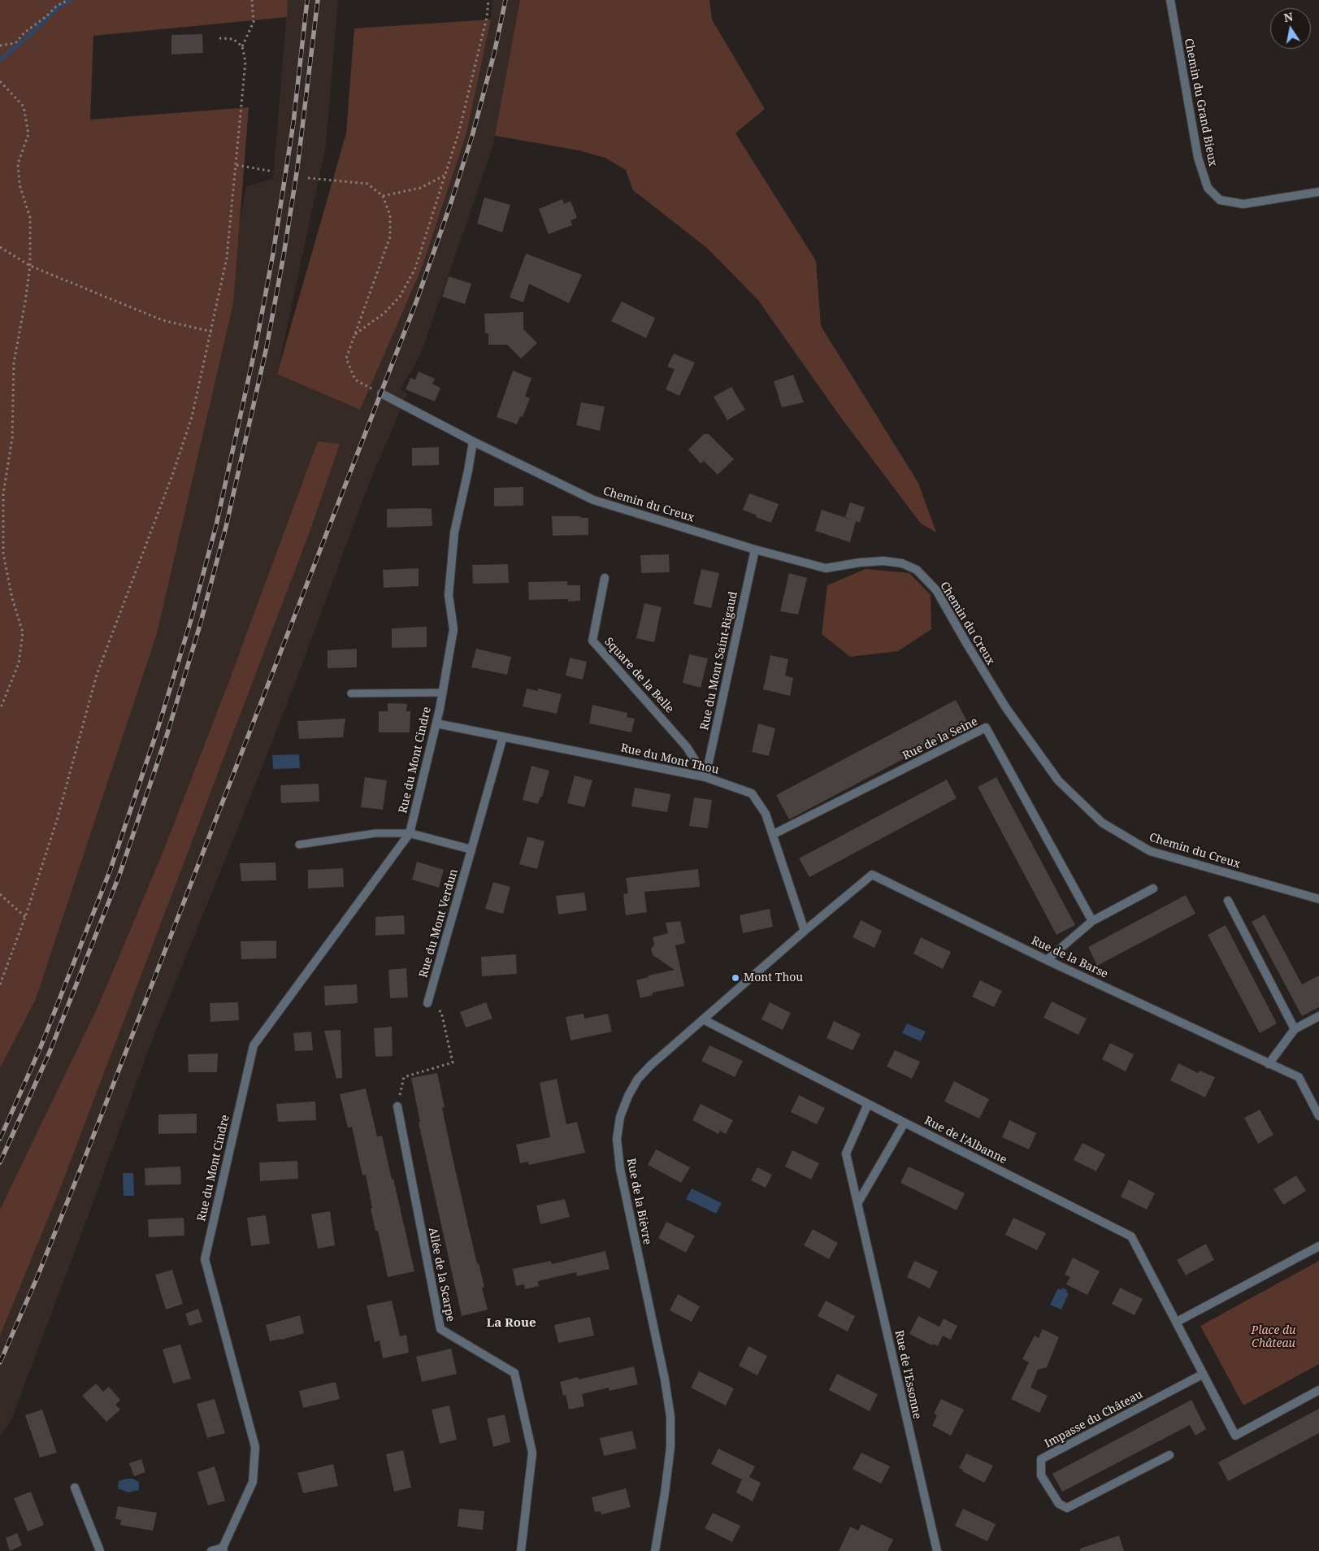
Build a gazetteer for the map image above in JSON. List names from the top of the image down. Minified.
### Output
{"streets":{"street":["Chemin du Grand Bieux","Chemin du Creux","Rue du Mont Saint-Rigaud","Square de la Belle","Rue de la Seine","Rue du Mont Thou","Rue du Mont Cindre","Rue du Mont Verdun","Rue de la Barse","Rue de l'Albanne","Rue de la Bièvre","Allée de la Scarpe","Rue de l'Essonne","Impasse du Château"]},"crossings":[["Chemin du Creux","Rue du Mont Saint-Rigaud"],["Chemin du Creux","Rue du Mont Cindre"],["Rue du Mont Saint-Rigaud","Square de la Belle"],["Rue du Mont Saint-Rigaud","Rue du Mont Thou"],["Square de la Belle","Rue du Mont Thou"],["Rue de la Seine","Rue du Mont Thou"],["Rue du Mont Thou","Rue du Mont Cindre"],["Rue du Mont Thou","Rue du Mont Verdun"],["Rue du Mont Thou","Rue de la Barse"],["Rue du Mont Thou","Rue de la Bièvre"],["Rue de la Barse","Rue de la Bièvre"],["Rue de l'Albanne","Rue de la Bièvre"],["Rue de l'Albanne","Rue de l'Essonne"]],"districts":["La Roue"],"parks":["Place du Château"],"places":["Mont Thou"],"north":"top"}
